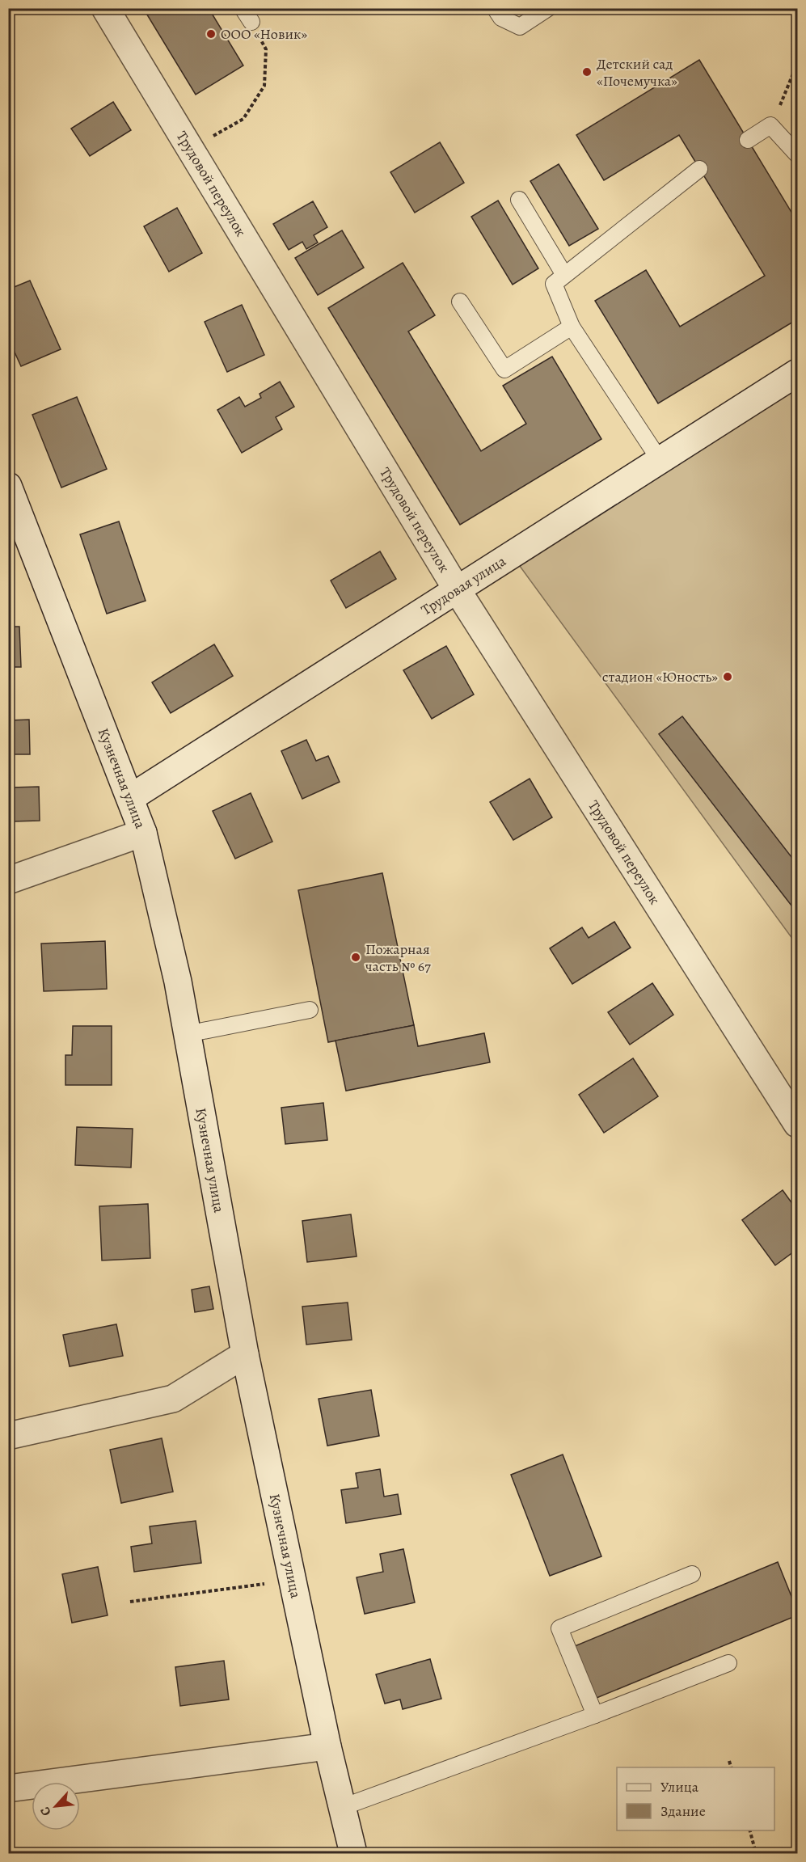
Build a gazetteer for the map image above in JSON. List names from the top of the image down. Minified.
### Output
{"streets":{"street":["Трудовой переулок","Трудовая улица","Кузнечная улица"]},"crossings":[["Трудовой переулок","Трудовая улица"],["Трудовая улица","Кузнечная улица"]],"places":["ООО «Новик»","Детский сад «Почемучка»","стадион «Юность»","Пожарная часть № 67"],"legend":["Улица","Здание"],"north":"bottom left"}
